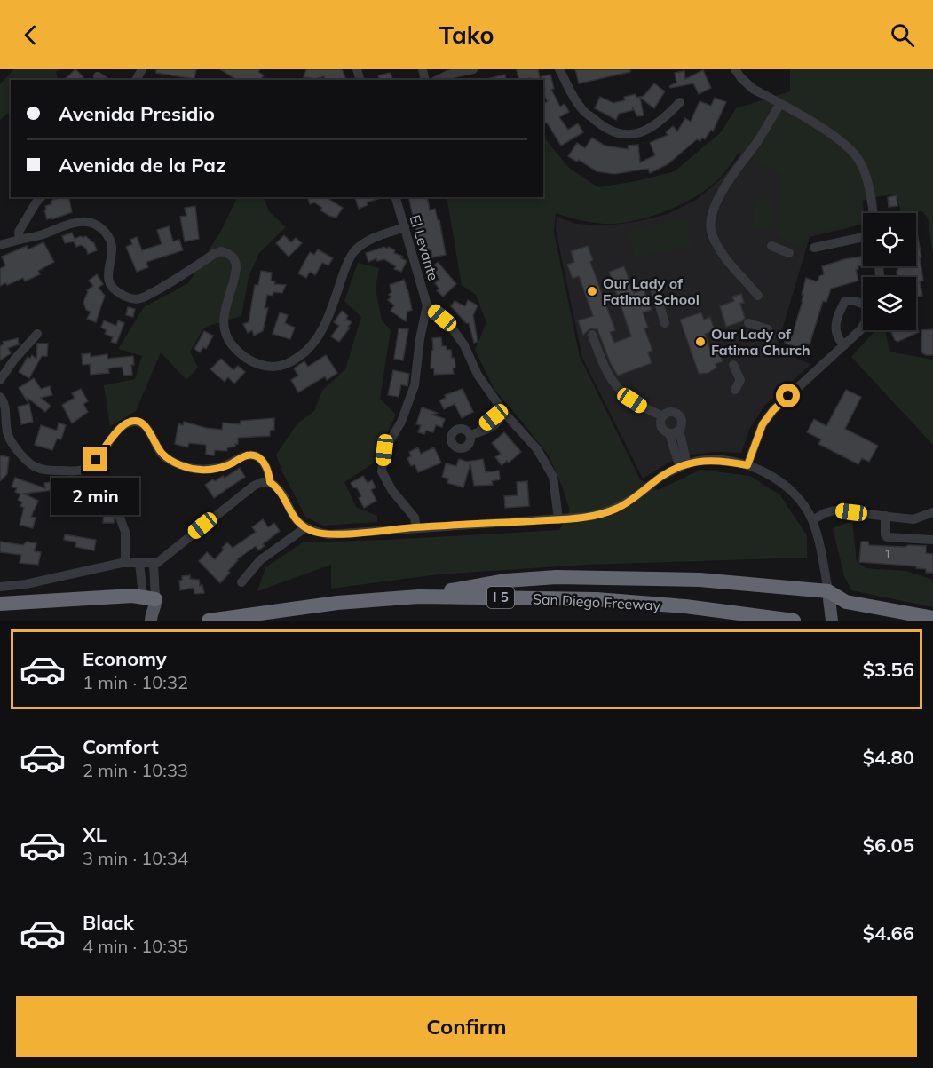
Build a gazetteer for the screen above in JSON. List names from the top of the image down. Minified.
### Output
{"streets":{"highway":["I 5","San Diego Freeway"],"street":["El Levante"]},"places":["Our Lady of Fatima School","Our Lady of Fatima Church"],"house_numbers":["1"],"page":{"header":"Tako","banner":["Avenida Presidio","Avenida de la Paz"],"bubble":"2 min","list":[{"name":"Economy","note":"1 min · 10:32","value":"$3.56"},{"name":"Comfort","note":"2 min · 10:33","value":"$4.80"},{"name":"XL","note":"3 min · 10:34","value":"$6.05"},{"name":"Black","note":"4 min · 10:35","value":"$4.66"}],"buttons":"Confirm"}}
